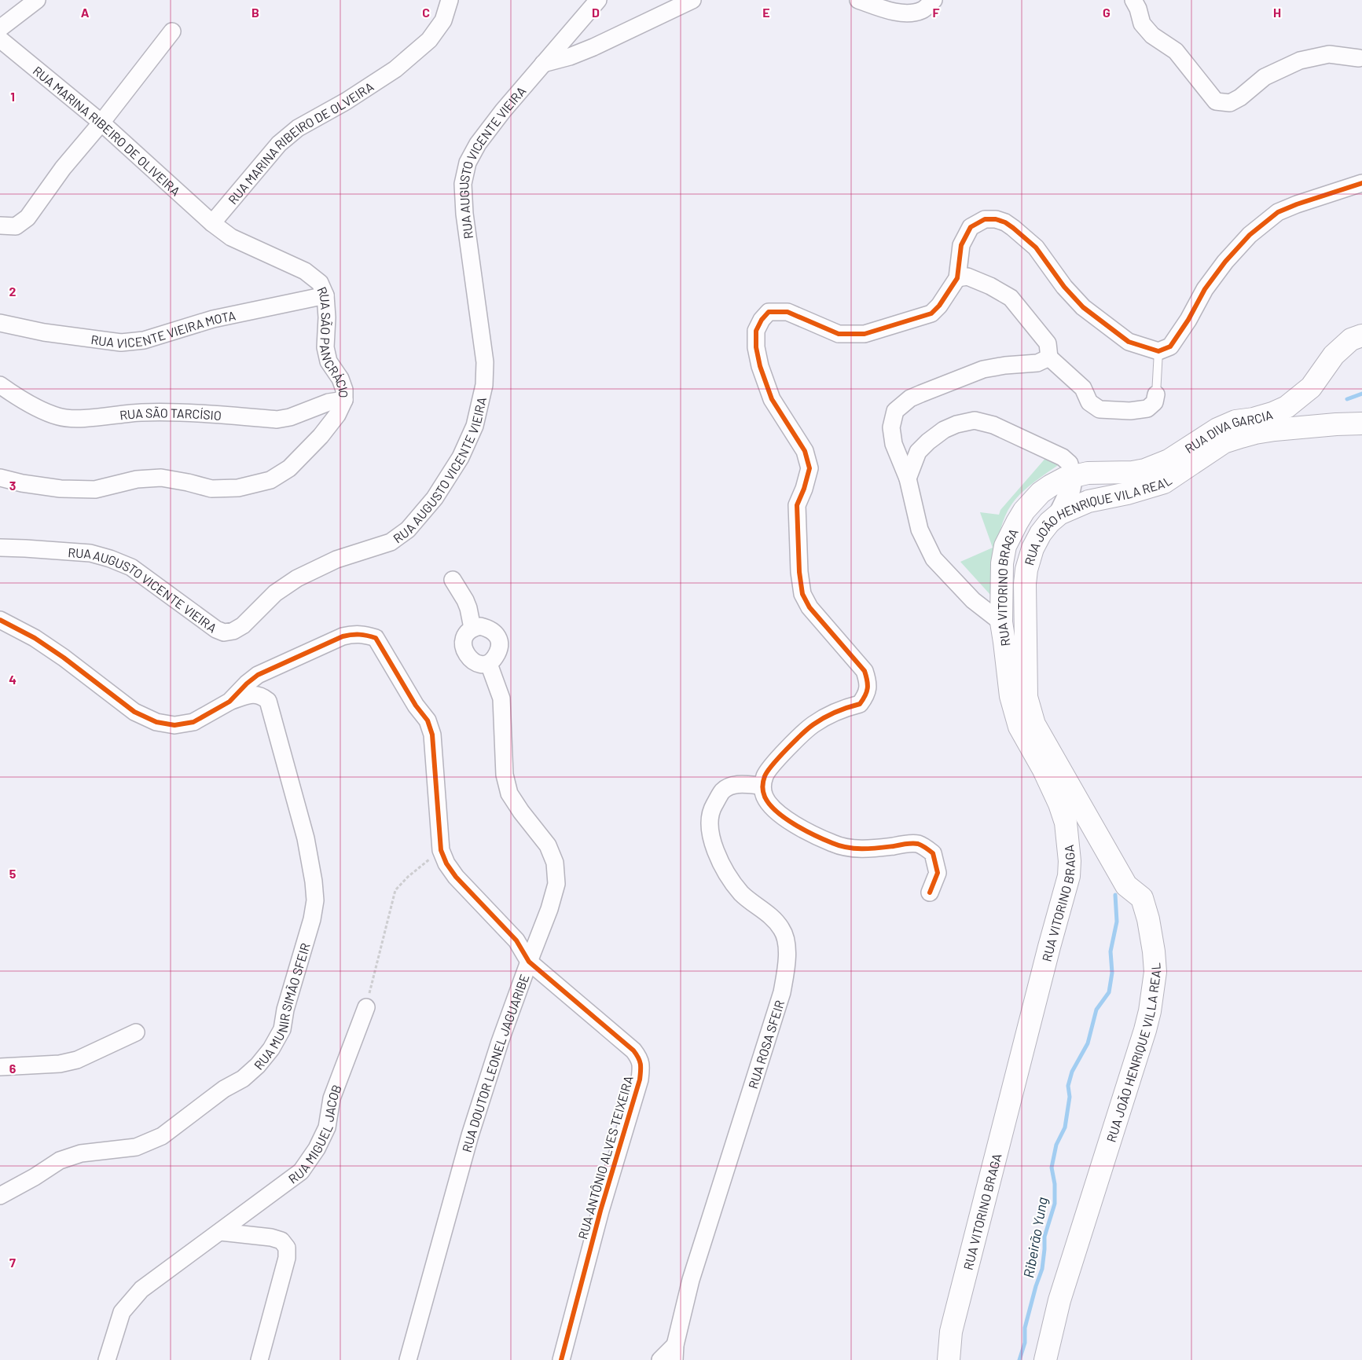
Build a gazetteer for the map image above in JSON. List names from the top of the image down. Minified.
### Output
{"streets":{"main road":["RUA DIVA GARCIA","RUA JOÃO HENRIQUE VILA REAL","RUA VITORINO BRAGA","RUA JOÃO HENRIQUE VILLA REAL"],"street":["RUA MARINA RIBEIRO DE OLIVEIRA","RUA MARINA RIBEIRO DE OLVEIRA","RUA AUGUSTO VICENTE VIEIRA","RUA VICENTE VIEIRA MOTA","RUA SÃO PANCRÁCIO","RUA SÃO TARCÍSIO","RUA MUNIR SIMÃO SFEIR","RUA ROSA SFEIR","RUA DOUTOR LEONEL JAGUARIBE","RUA MIGUEL JACOB","RUA ANTÔNIO ALVES TEIXEIRA"]},"crossings":[["RUA MARINA RIBEIRO DE OLIVEIRA","RUA MARINA RIBEIRO DE OLVEIRA"],["RUA MARINA RIBEIRO DE OLIVEIRA","RUA SÃO PANCRÁCIO"],["RUA MARINA RIBEIRO DE OLVEIRA","RUA SÃO PANCRÁCIO"],["RUA VICENTE VIEIRA MOTA","RUA SÃO PANCRÁCIO"],["RUA SÃO PANCRÁCIO","RUA SÃO TARCÍSIO"],["RUA DIVA GARCIA","RUA VITORINO BRAGA"],["RUA JOÃO HENRIQUE VILA REAL","RUA JOÃO HENRIQUE VILLA REAL"],["RUA DOUTOR LEONEL JAGUARIBE","RUA ANTÔNIO ALVES TEIXEIRA"]],"water":["Ribeirão Yung"],"grid":{"columns":["A","B","C","D","E","F","G","H"],"rows":["1","2","3","4","5","6","7"]}}
